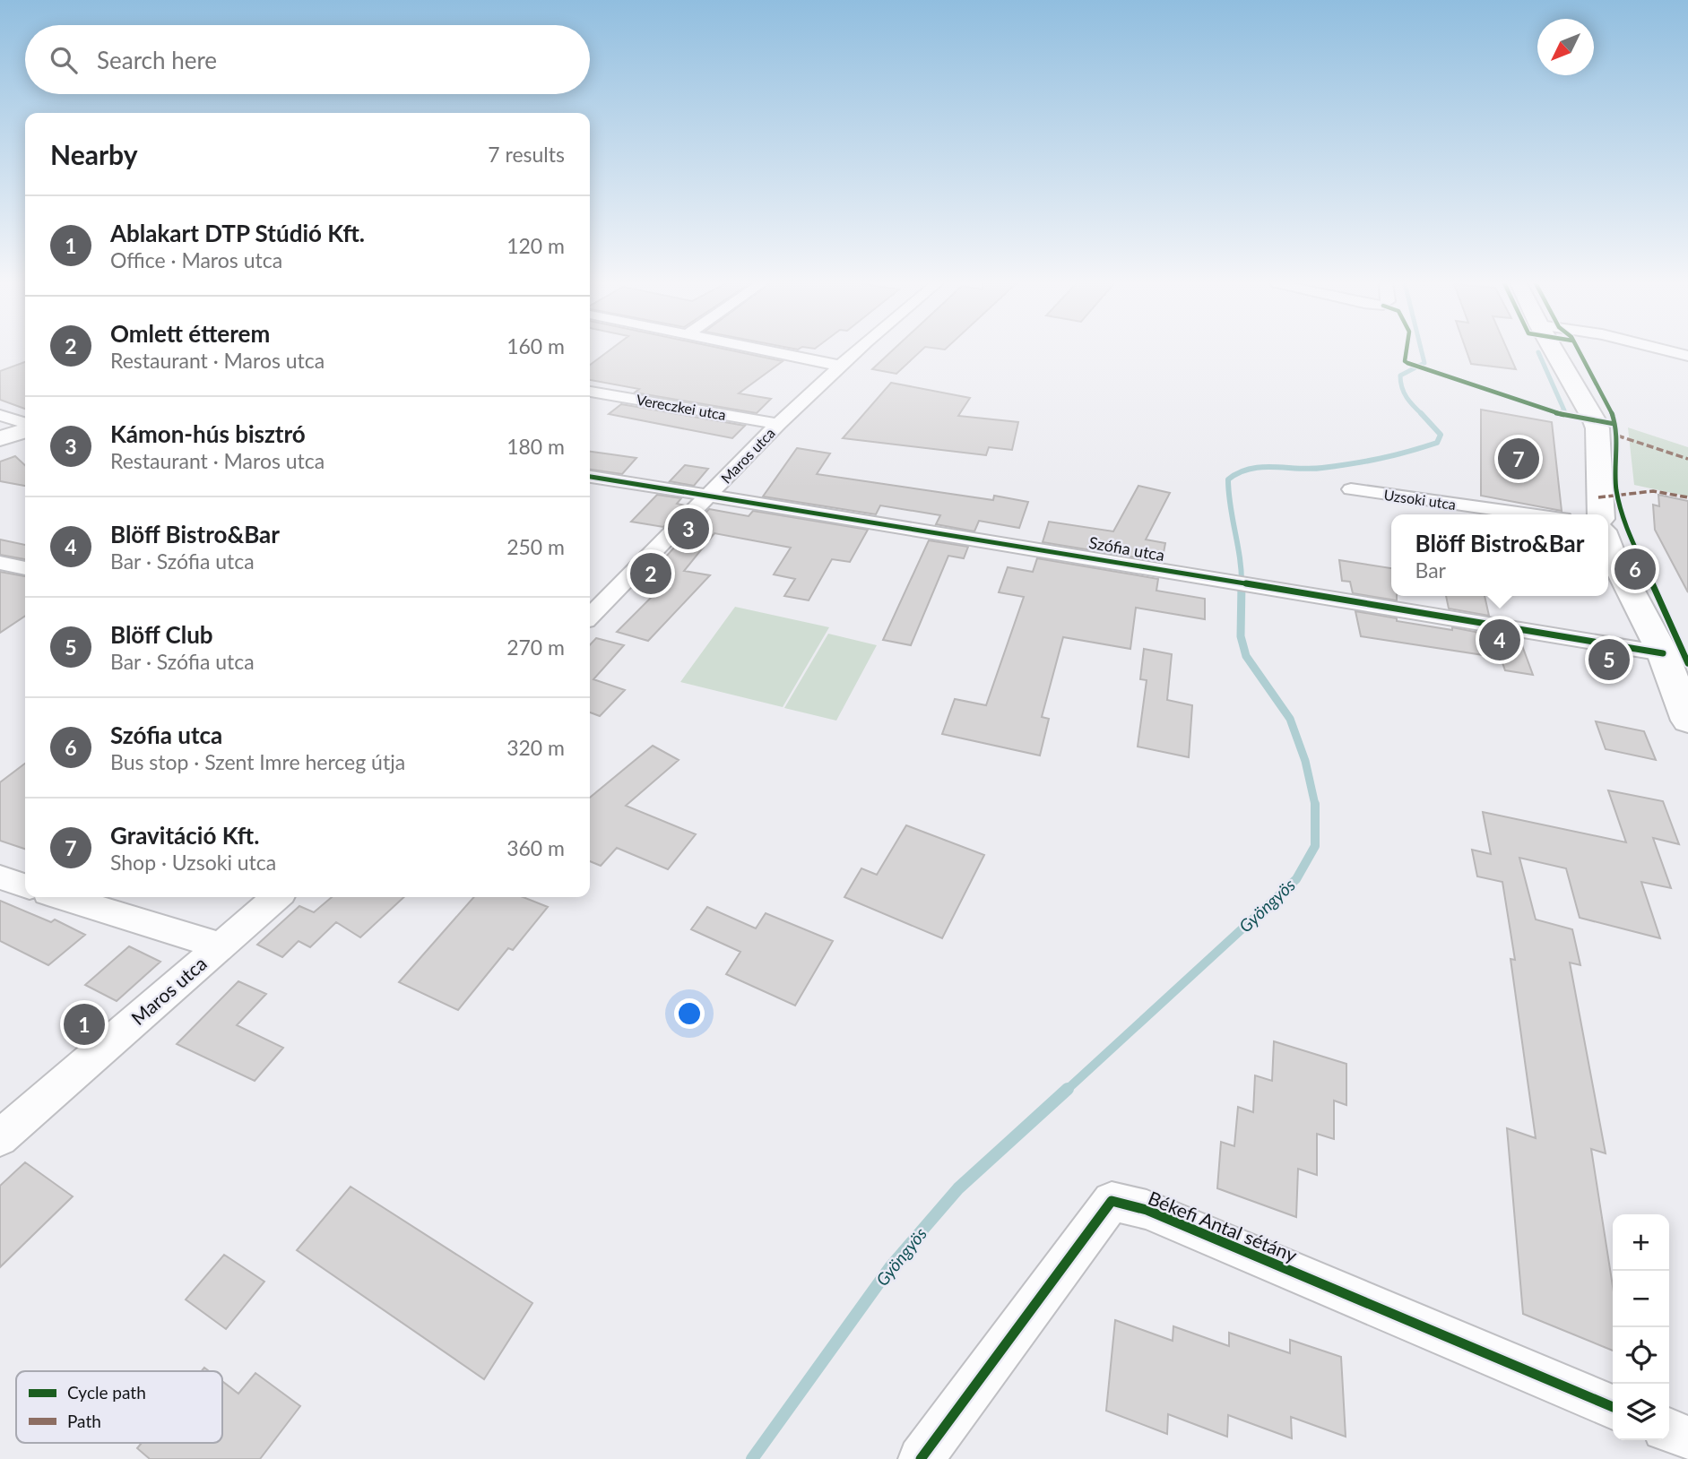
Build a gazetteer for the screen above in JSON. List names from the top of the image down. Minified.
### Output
{"streets":{"street":["Vereczkei utca","Maros utca","Uzsoki utca","Szófia utca","Békefi Antal sétány"]},"crossings":[["Vereczkei utca","Maros utca"],["Maros utca","Szófia utca"]],"water":["Gyöngyös"],"legend":["Cycle path","Path"],"north":"bottom left","page":{"search":"Search here","heading":["Nearby","7 results"],"list":[{"mark":"1","name":"Ablakart DTP Stúdió Kft.","note":"Office · Maros utca","value":"120 m"},{"mark":"2","name":"Omlett étterem","note":"Restaurant · Maros utca","value":"160 m"},{"mark":"3","name":"Kámon-hús bisztró","note":"Restaurant · Maros utca","value":"180 m"},{"mark":"4","name":"Blöff Bistro&Bar","note":"Bar · Szófia utca","value":"250 m"},{"mark":"5","name":"Blöff Club","note":"Bar · Szófia utca","value":"270 m"},{"mark":"6","name":"Szófia utca","note":"Bus stop · Szent Imre herceg útja","value":"320 m"},{"mark":"7","name":"Gravitáció Kft.","note":"Shop · Uzsoki utca","value":"360 m"}],"pins":["7","3","6","2","4","5","1"],"popup":["Blöff Bistro&Bar","Bar"],"map_buttons":["+","−"]}}
